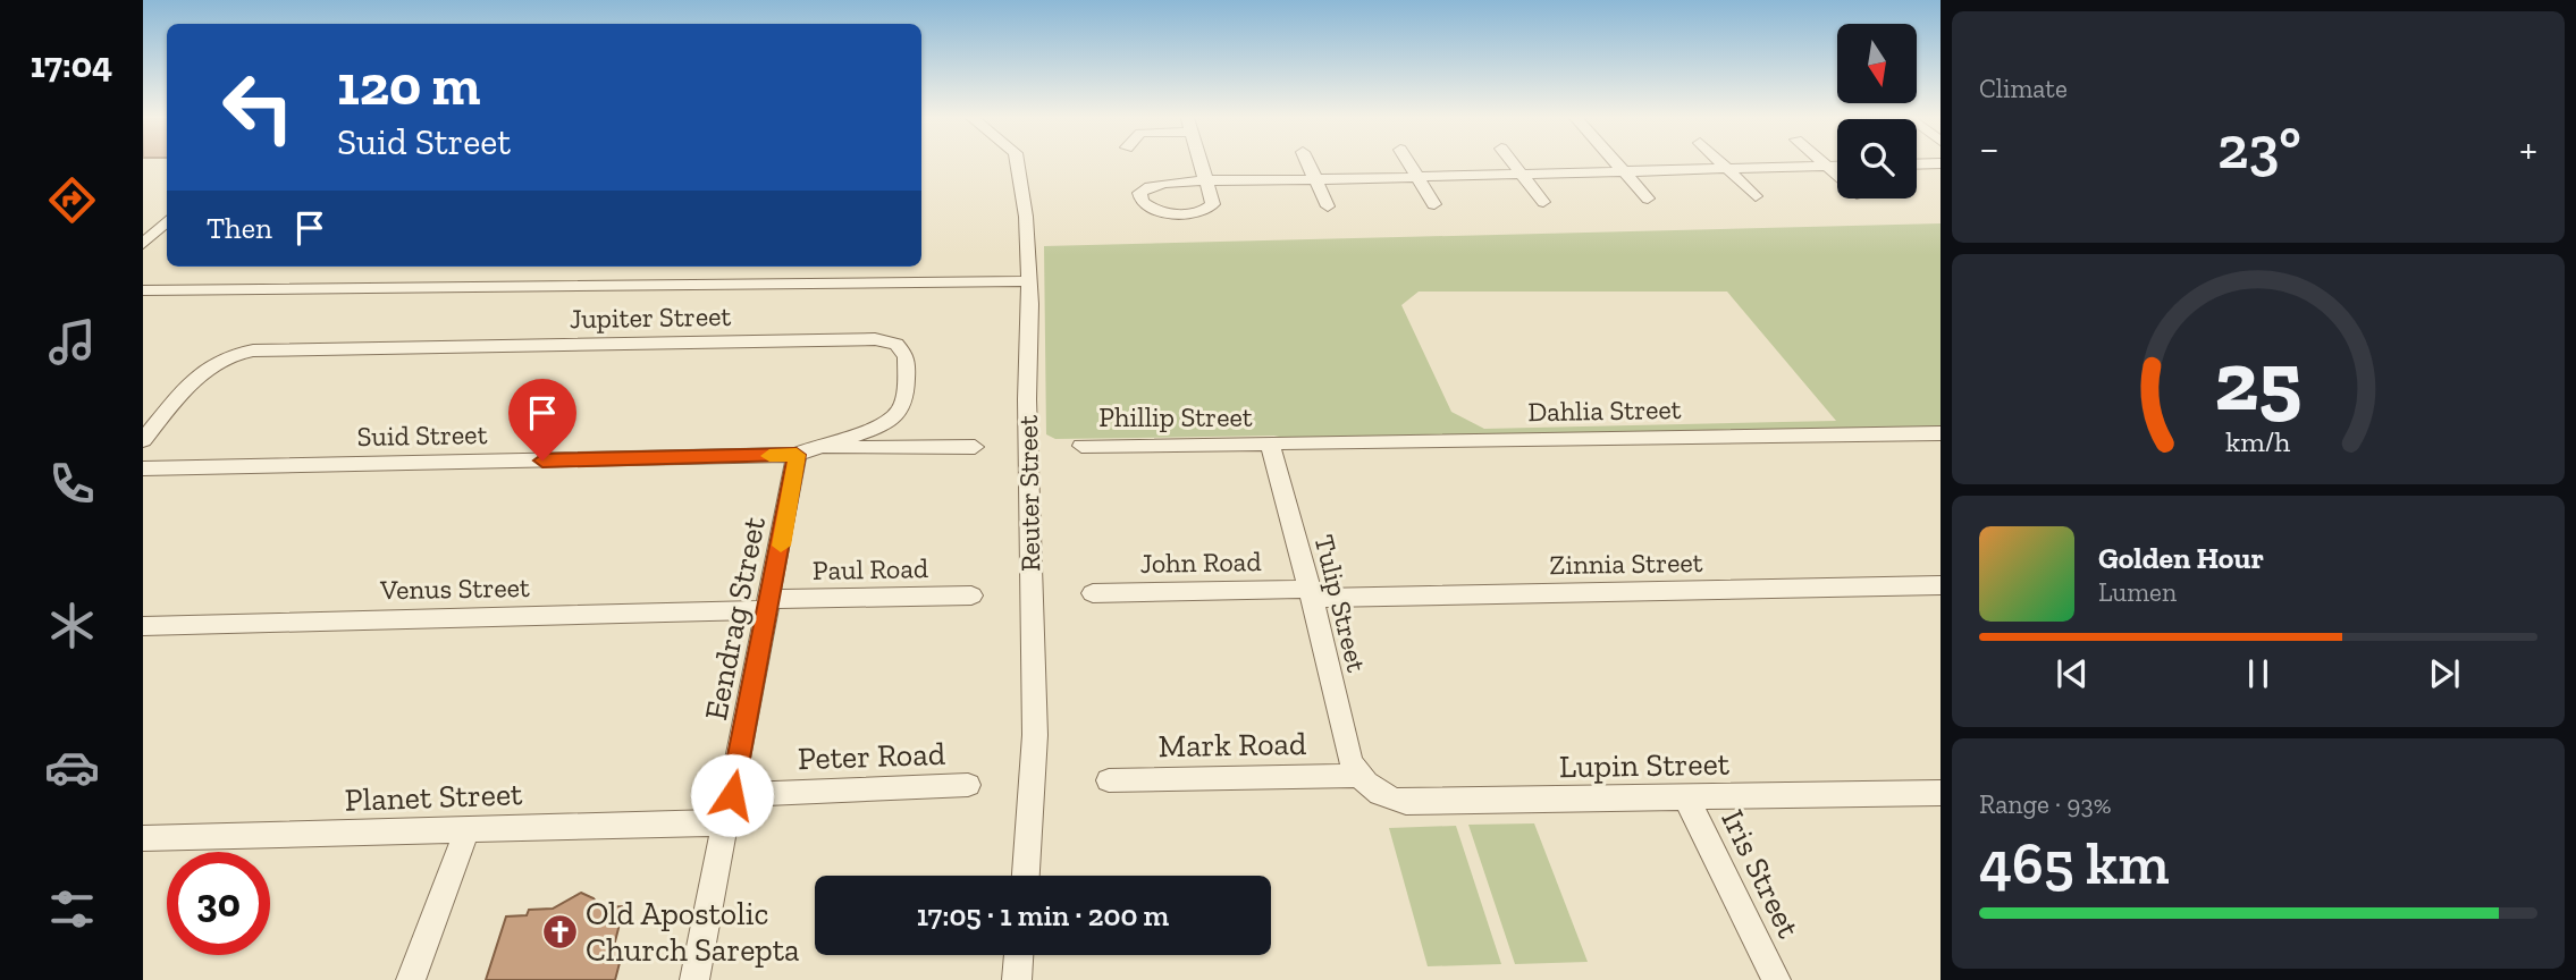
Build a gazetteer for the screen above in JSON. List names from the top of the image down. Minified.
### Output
{"streets":{"street":["Jupiter Street","Dahlia Street","Phillip Street","Suid Street","Reuter Street","John Road","Zinnia Street","Paul Road","Venus Street","Tulip Street","Eendrag Street","Mark Road","Peter Road","Lupin Street","Planet Street","Iris Street"]},"crossings":[["Jupiter Street","Suid Street"],["Jupiter Street","Eendrag Street"],["Dahlia Street","Phillip Street"],["Dahlia Street","Tulip Street"],["Phillip Street","Tulip Street"],["Suid Street","Eendrag Street"],["John Road","Zinnia Street"],["John Road","Tulip Street"],["Zinnia Street","Tulip Street"],["Paul Road","Venus Street"],["Paul Road","Eendrag Street"],["Venus Street","Eendrag Street"],["Tulip Street","Mark Road"],["Tulip Street","Lupin Street"],["Eendrag Street","Peter Road"],["Eendrag Street","Planet Street"],["Mark Road","Lupin Street"],["Lupin Street","Iris Street"]],"places":{"church":["Old Apostolic Church Sarepta"]},"north":"bottom","page":{"tabs":"17:04","tile":["Climate",["Range · 93%","465 km"]],"turn":["120 m","Suid Street"],"heat":["−","23°","+"],"then":"Then","song":["Golden Hour","Lumen"],"limit":"30","trip":"17:05 · 1 min · 200 m","gauge":["25","km/h"]}}
